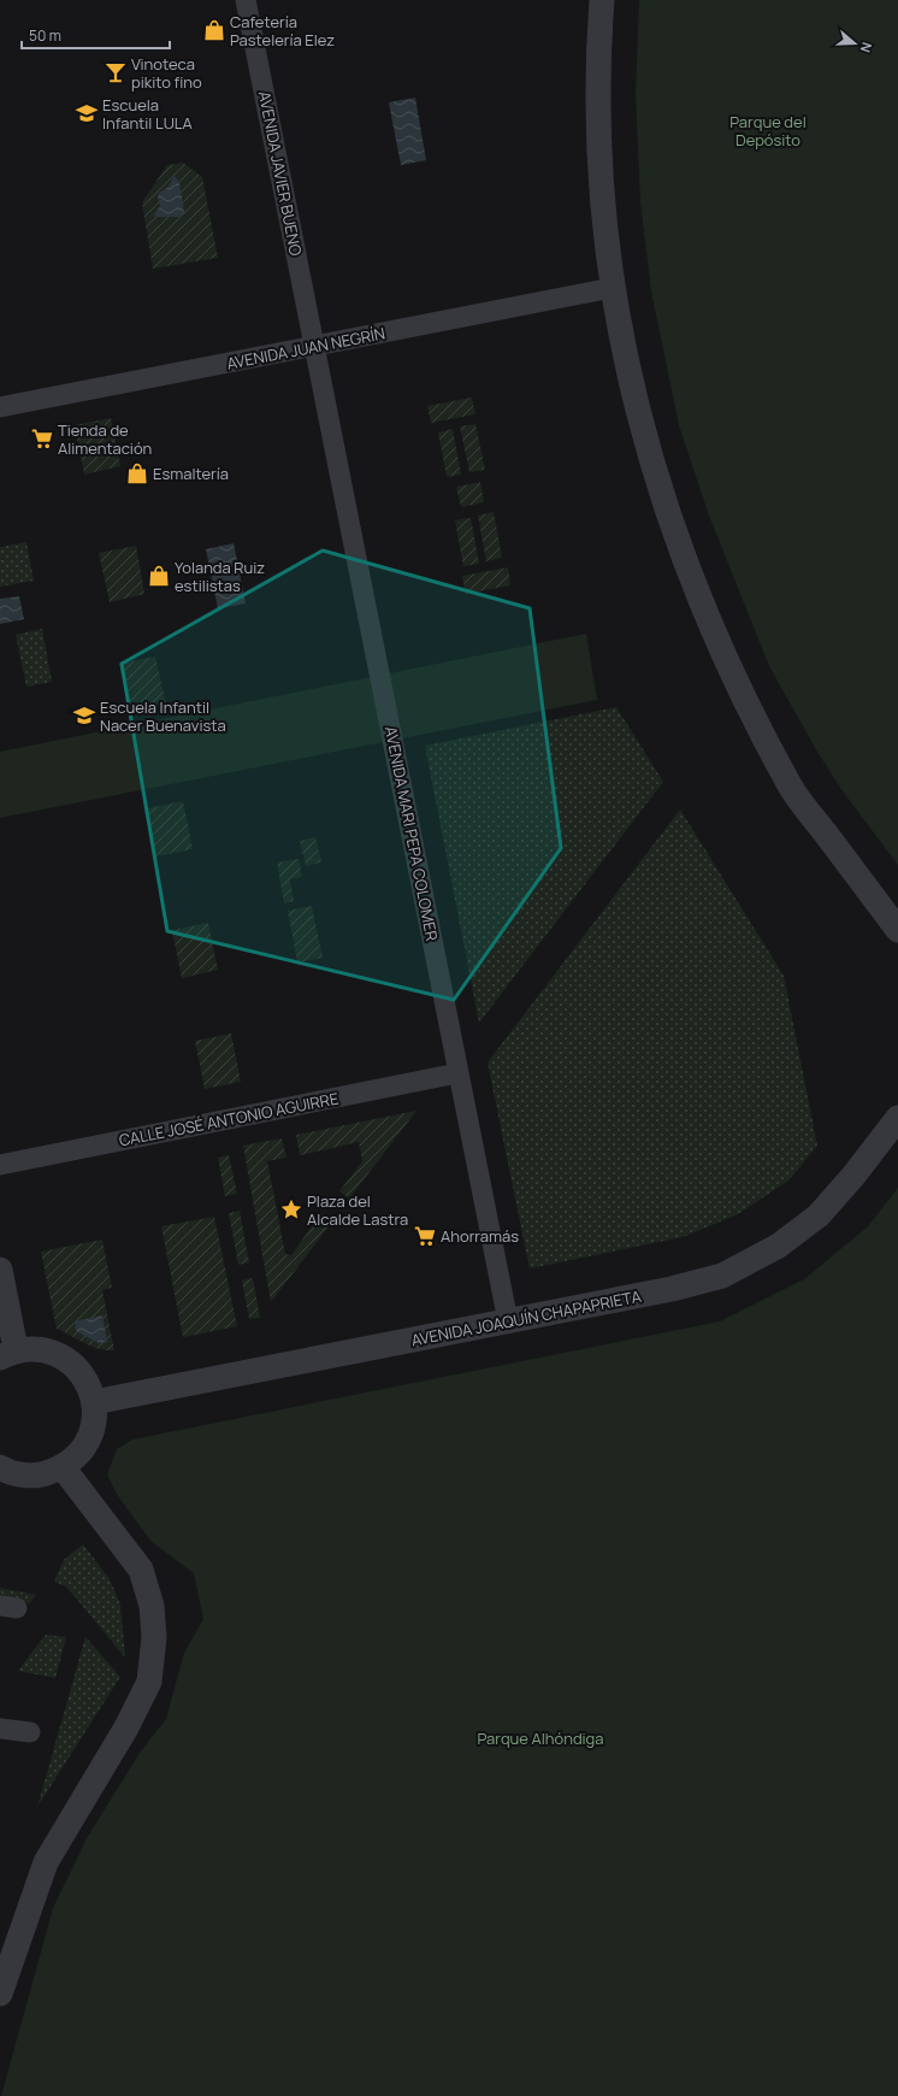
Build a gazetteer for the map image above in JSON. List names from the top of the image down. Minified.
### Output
{"streets":{"street":["AVENIDA JAVIER BUENO","AVENIDA JUAN NEGRÍN","AVENIDA MARI PEPA COLOMER","CALLE JOSÉ ANTONIO AGUIRRE","AVENIDA JOAQUÍN CHAPAPRIETA"]},"crossings":[["AVENIDA JAVIER BUENO","AVENIDA JUAN NEGRÍN"],["AVENIDA JAVIER BUENO","AVENIDA MARI PEPA COLOMER"],["AVENIDA JUAN NEGRÍN","AVENIDA MARI PEPA COLOMER"],["AVENIDA MARI PEPA COLOMER","CALLE JOSÉ ANTONIO AGUIRRE"],["AVENIDA MARI PEPA COLOMER","AVENIDA JOAQUÍN CHAPAPRIETA"]],"parks":["Parque del Depósito","Parque Alhóndiga"],"places":{"shop":["Cafetería Pastelería Elez","Esmaltería","Yolanda Ruiz estilistas"],"bar":["Vinoteca pikito fino"],"school or university":["Escuela Infantil LULA","Escuela Infantil Nacer Buenavista"],"supermarket":["Tienda de Alimentación","Ahorramás"],"place":["Plaza del Alcalde Lastra"]},"scale_bar":"50 m","north":"right"}
